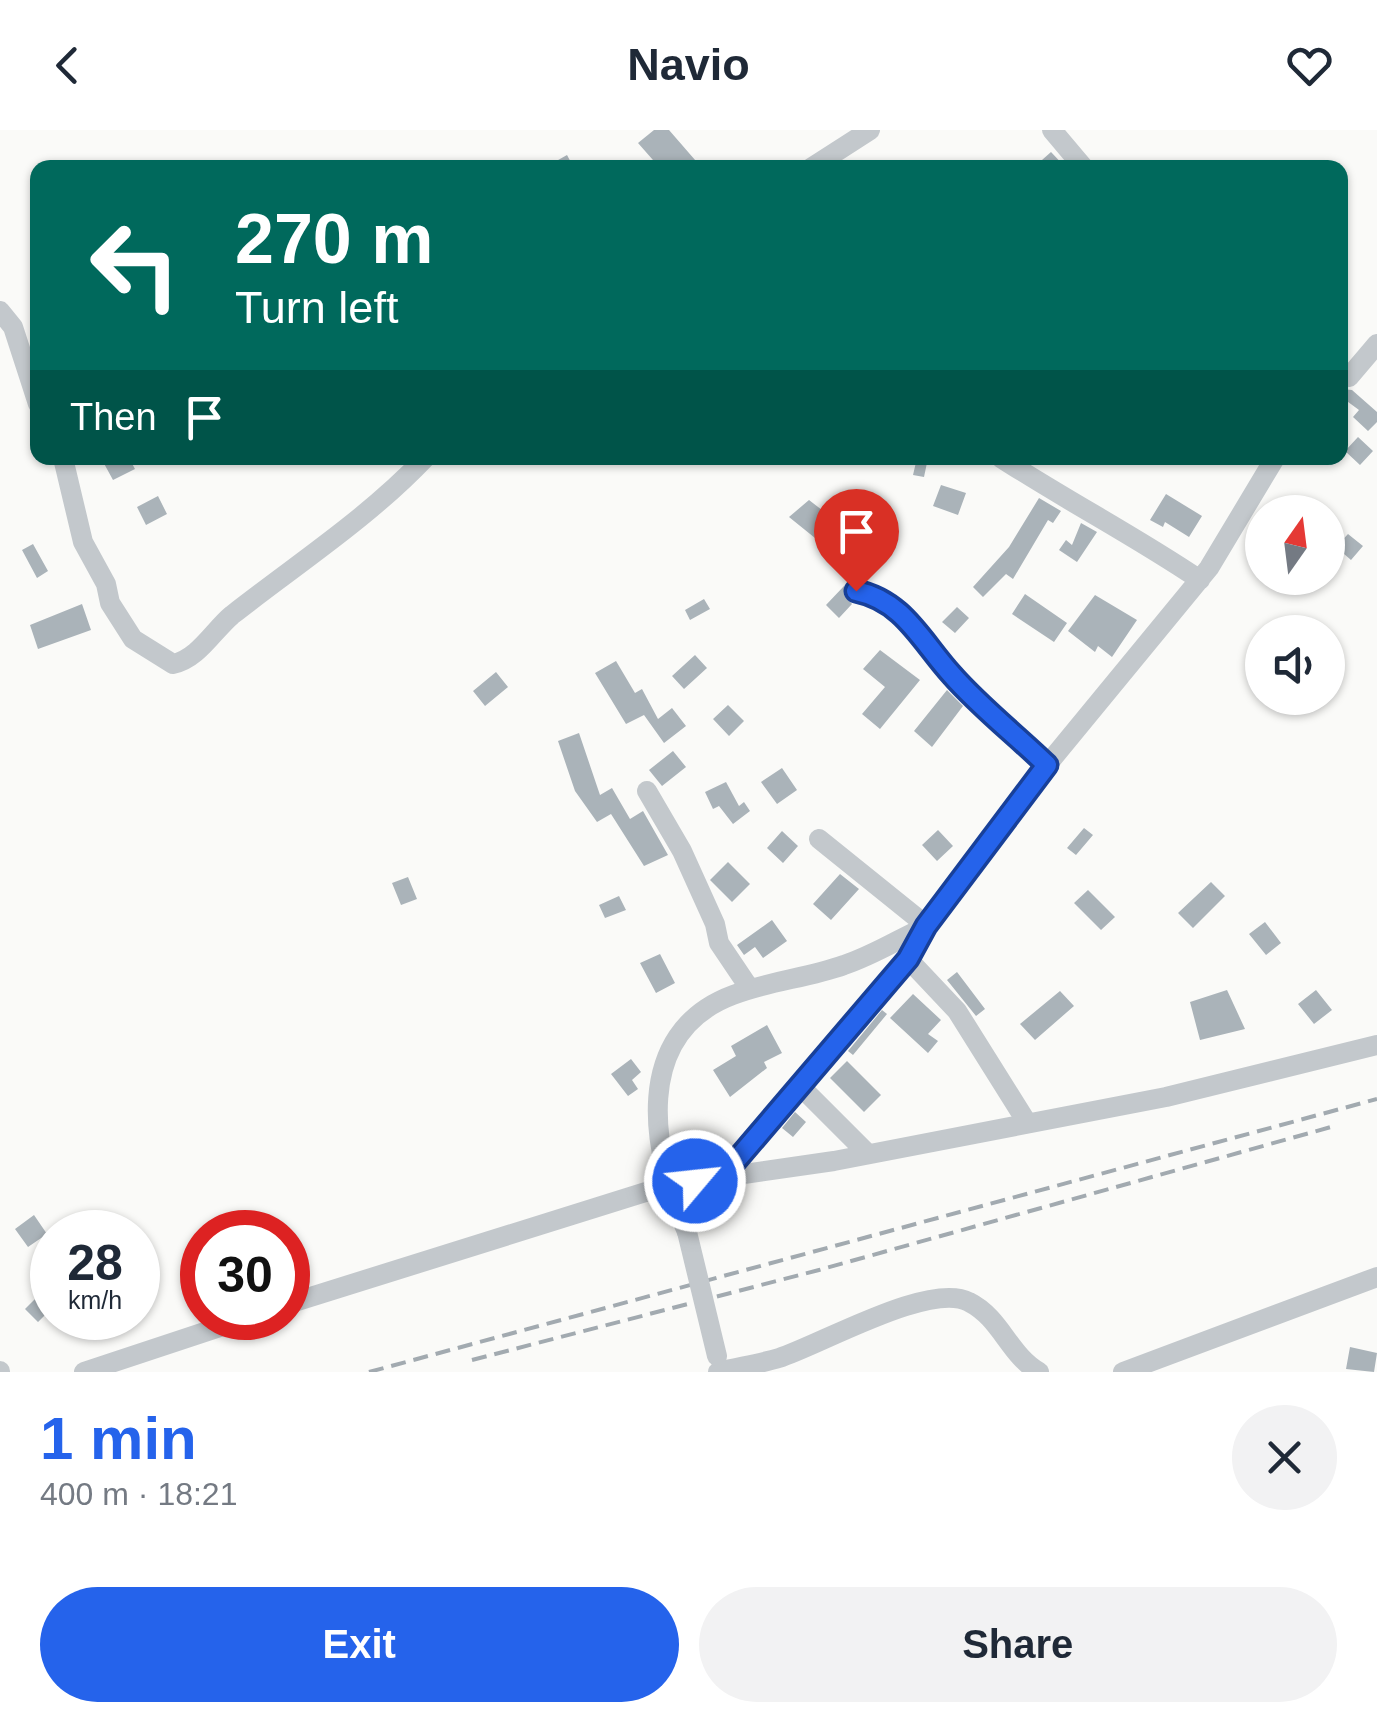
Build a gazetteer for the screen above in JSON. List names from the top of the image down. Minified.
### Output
{"north":"top","page":{"header":"Navio","turn":["270 m","Turn left"],"then":"Then","speed":"28 km/h","limit":"30","heading":["1 min","400 m · 18:21"],"buttons":["Exit","Share"]}}
